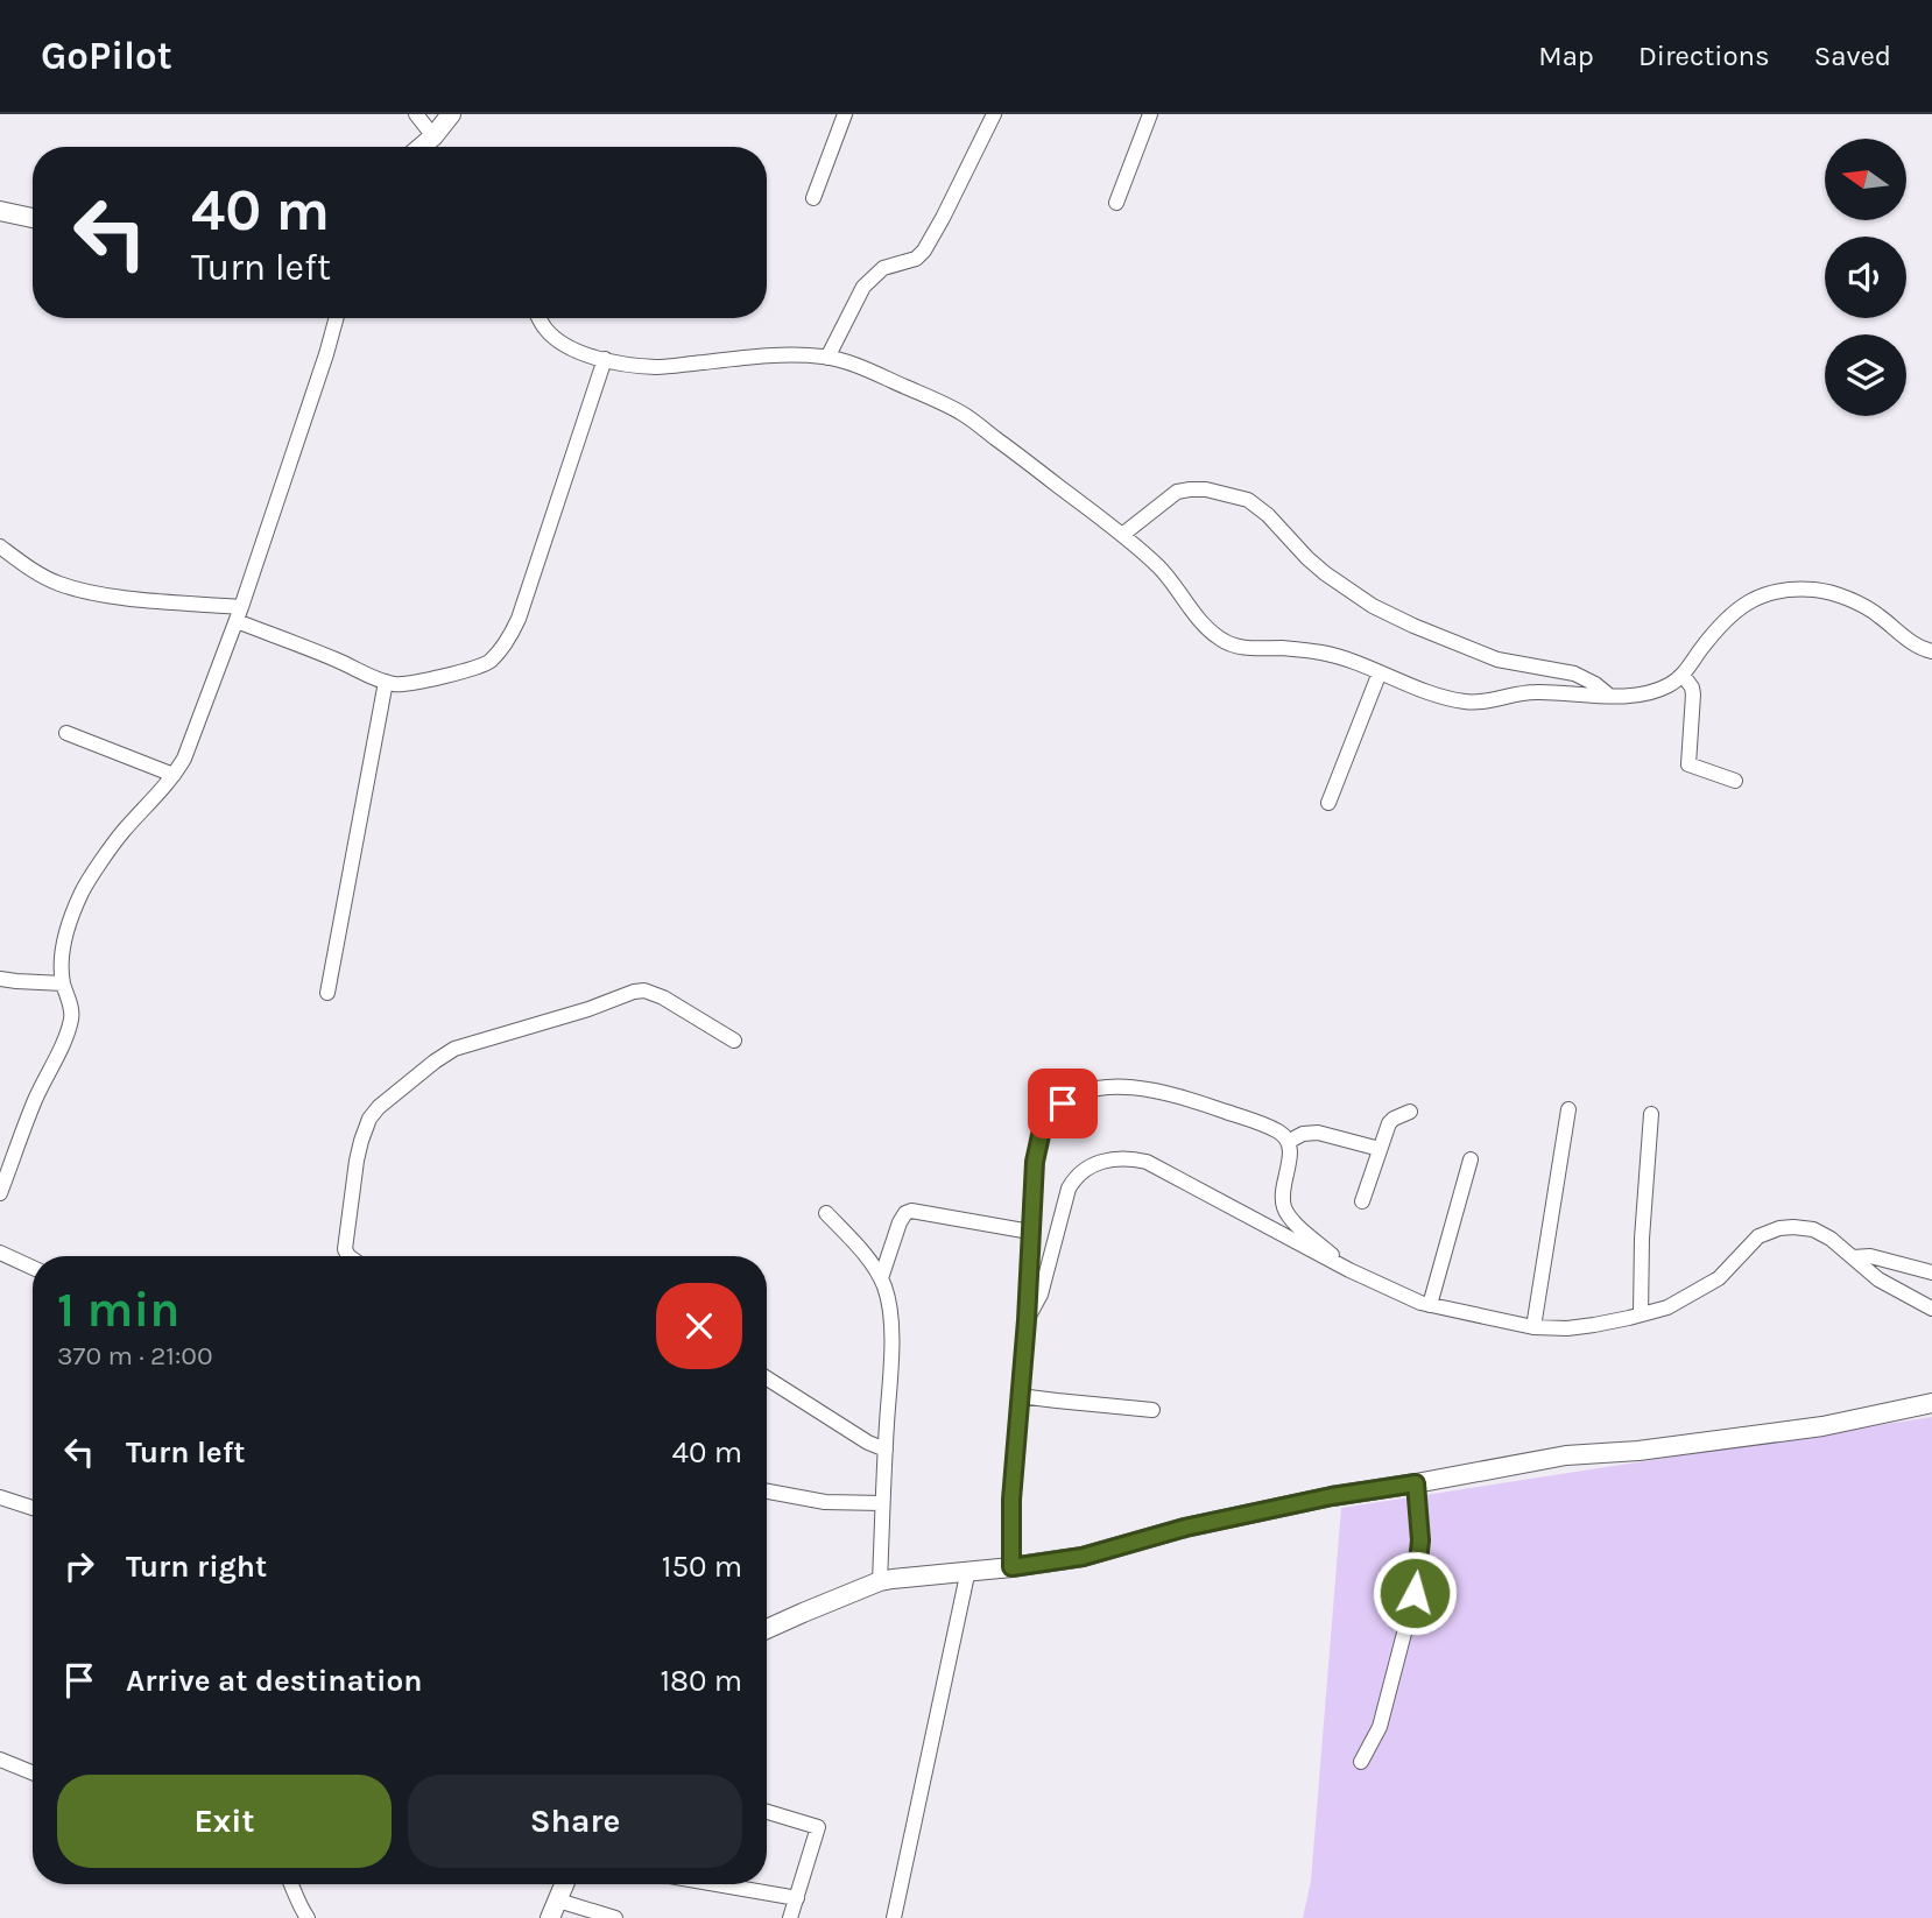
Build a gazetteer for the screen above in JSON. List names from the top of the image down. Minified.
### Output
{"north":"left","page":{"header":"GoPilot","nav":["Map","Directions","Saved"],"turn":["40 m","Turn left"],"heading":["1 min","370 m · 21:00"],"list":[{"name":"Turn left","value":"40 m"},{"name":"Turn right","value":"150 m"},{"name":"Arrive at destination","value":"180 m"}],"buttons":["Exit","Share"]}}
